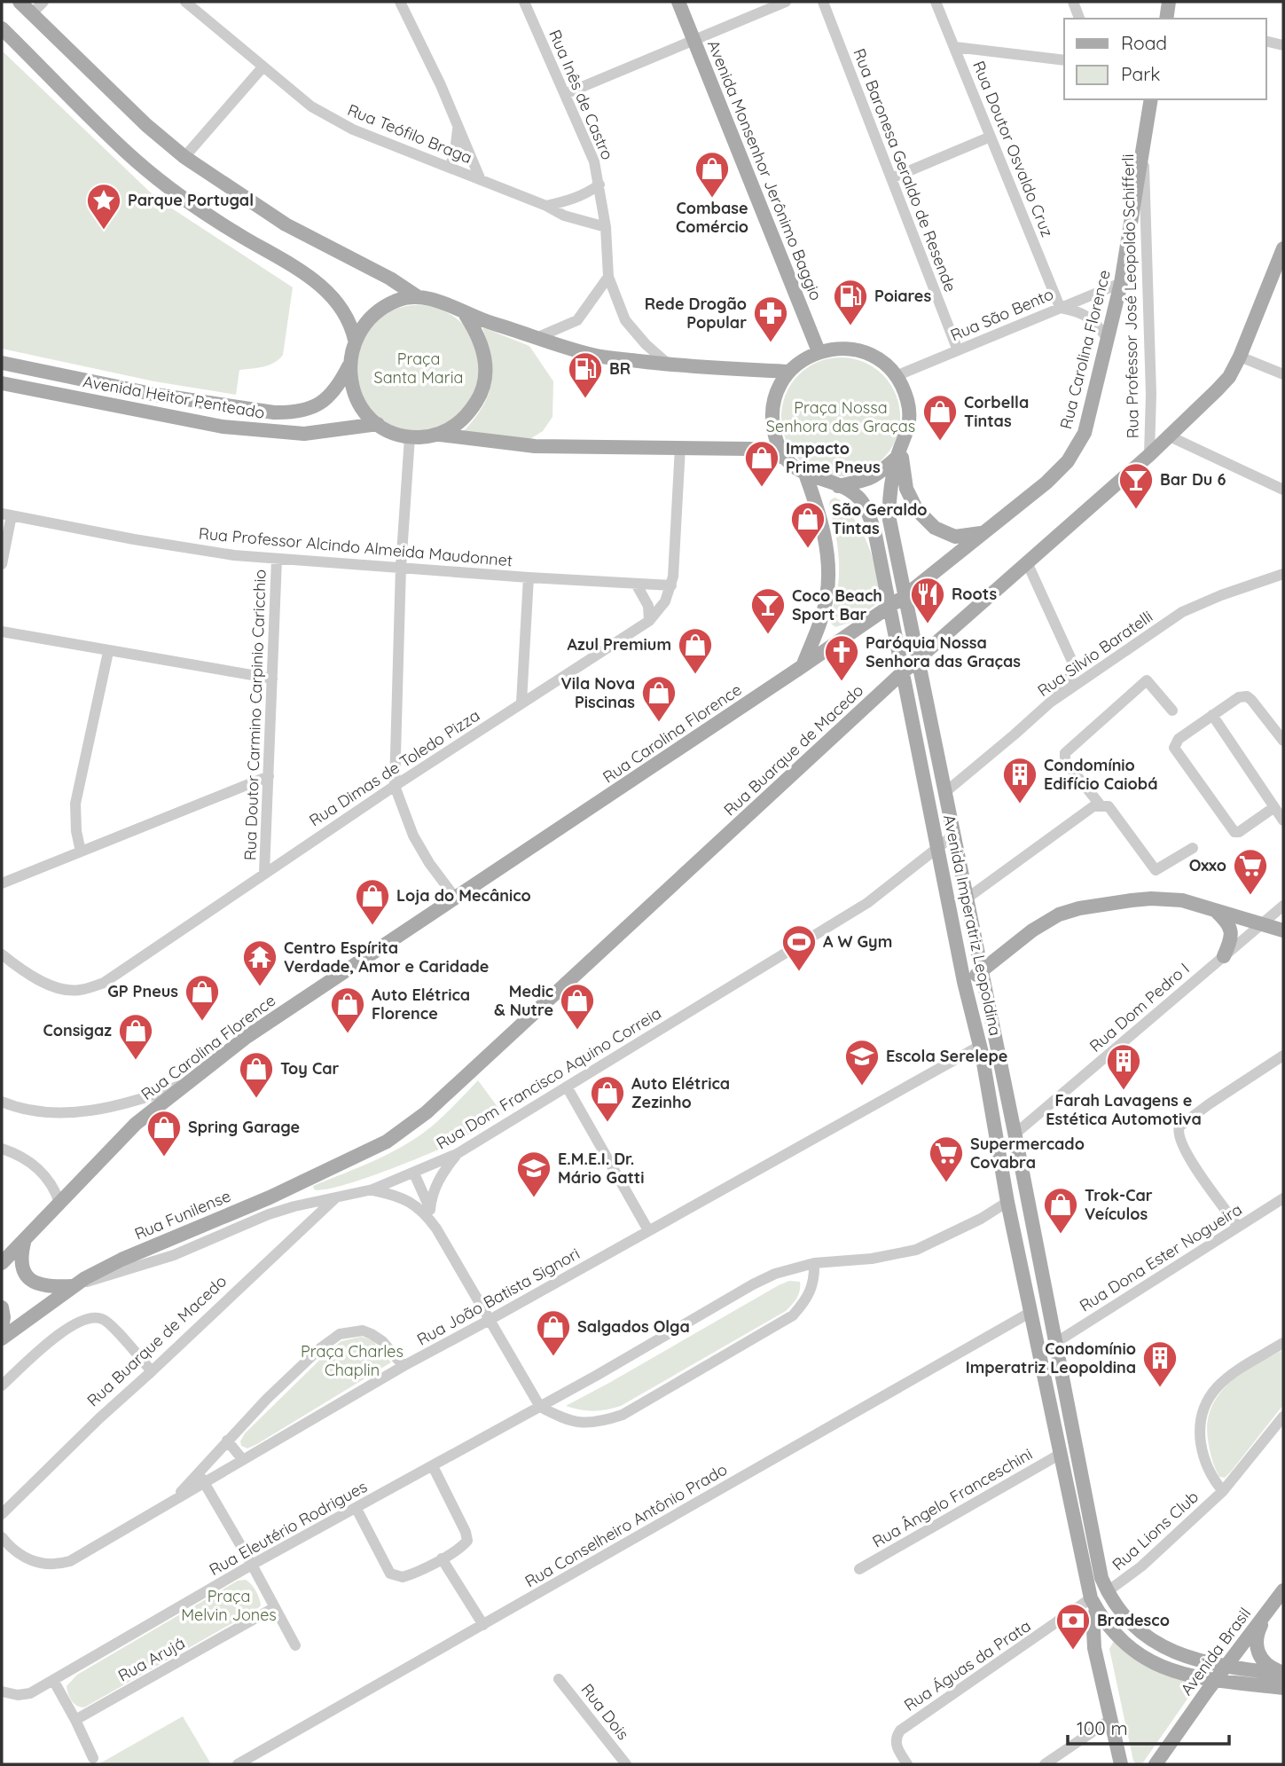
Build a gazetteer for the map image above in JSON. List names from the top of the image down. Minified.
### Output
{"streets":{"main road":["Avenida Monsenhor Jerônimo Baggio","Rua Carolina Florence","Avenida Heitor Penteado","Rua Buarque de Macedo","Avenida Imperatriz Leopoldina","Rua Funilense","Avenida Brasil"],"street":["Rua Inês de Castro","Rua Teófilo Braga","Rua Doutor Osvaldo Cruz","Rua Baronesa Geraldo de Resende","Rua Professor José Leopoldo Schifferli","Rua São Bento","Rua Professor Alcindo Almeida Maudonnet","Rua Silvio Baratelli","Rua Doutor Carmino Carpinio Caricchio","Rua Dimas de Toledo Pizza","Rua Dom Pedro I","Rua Dom Francisco Aquino Correia","Rua Dona Ester Nogueira","Rua João Batista Signori","Rua Ângelo Franceschini","Rua Conselheiro Antônio Prado","Rua Eleutério Rodrigues","Rua Lions Club","Rua Arujá","Rua Águas da Prata","Rua Dois"]},"crossings":[["Rua Inês de Castro","Rua Teófilo Braga"],["Rua Doutor Osvaldo Cruz","Rua São Bento"],["Avenida Monsenhor Jerônimo Baggio","Rua São Bento"],["Avenida Monsenhor Jerônimo Baggio","Avenida Imperatriz Leopoldina"],["Rua Baronesa Geraldo de Resende","Rua São Bento"],["Rua Professor José Leopoldo Schifferli","Rua Carolina Florence"],["Rua Professor José Leopoldo Schifferli","Rua Buarque de Macedo"],["Rua São Bento","Rua Carolina Florence"],["Rua São Bento","Avenida Imperatriz Leopoldina"],["Rua Carolina Florence","Avenida Imperatriz Leopoldina"],["Rua Professor Alcindo Almeida Maudonnet","Rua Doutor Carmino Carpinio Caricchio"],["Rua Professor Alcindo Almeida Maudonnet","Rua Dimas de Toledo Pizza"],["Rua Silvio Baratelli","Avenida Imperatriz Leopoldina"],["Rua Doutor Carmino Carpinio Caricchio","Rua Dimas de Toledo Pizza"],["Rua Buarque de Macedo","Avenida Imperatriz Leopoldina"],["Rua Buarque de Macedo","Rua Dom Francisco Aquino Correia"],["Rua Buarque de Macedo","Rua Funilense"],["Avenida Imperatriz Leopoldina","Rua Dom Pedro I"],["Avenida Imperatriz Leopoldina","Rua Dom Francisco Aquino Correia"],["Avenida Imperatriz Leopoldina","Rua Dona Ester Nogueira"],["Avenida Imperatriz Leopoldina","Rua João Batista Signori"],["Avenida Imperatriz Leopoldina","Rua Ângelo Franceschini"],["Avenida Imperatriz Leopoldina","Rua Conselheiro Antônio Prado"],["Avenida Imperatriz Leopoldina","Rua Eleutério Rodrigues"],["Avenida Imperatriz Leopoldina","Rua Lions Club"],["Avenida Imperatriz Leopoldina","Avenida Brasil"],["Avenida Imperatriz Leopoldina","Rua Águas da Prata"],["Rua Dom Francisco Aquino Correia","Rua Funilense"]],"parks":["Praça Santa Maria","Praça Nossa Senhora das Graças","Praça Charles Chaplin","Praça Melvin Jones"],"places":{"shop":["Combase Comércio","Corbella Tintas","Impacto Prime Pneus","São Geraldo Tintas","Azul Premium","Vila Nova Piscinas","Loja do Mecânico","GP Pneus","Medic & Nutre","Auto Elétrica Florence","Consigaz","Toy Car","Auto Elétrica Zezinho","Spring Garage","Trok-Car Veículos","Salgados Olga"],"place":["Parque Portugal"],"fuel station":["Poiares","BR"],"pharmacy":["Rede Drogão Popular"],"bar":["Bar Du 6","Coco Beach Sport Bar"],"restaurant":["Roots"],"church":["Paróquia Nossa Senhora das Graças"],"building":["Condomínio Edifício Caiobá","Farah Lavagens e Estética Automotiva","Condomínio Imperatriz Leopoldina"],"supermarket":["Oxxo","Supermercado Covabra"],"sports":["A W Gym"],"temple":["Centro Espírita Verdade, Amor e Caridade"],"school or university":["Escola Serelepe","E.M.E.I. Dr. Mário Gatti"],"bank":["Bradesco"]},"legend":["Road","Park"],"scale_bar":"100 m"}
